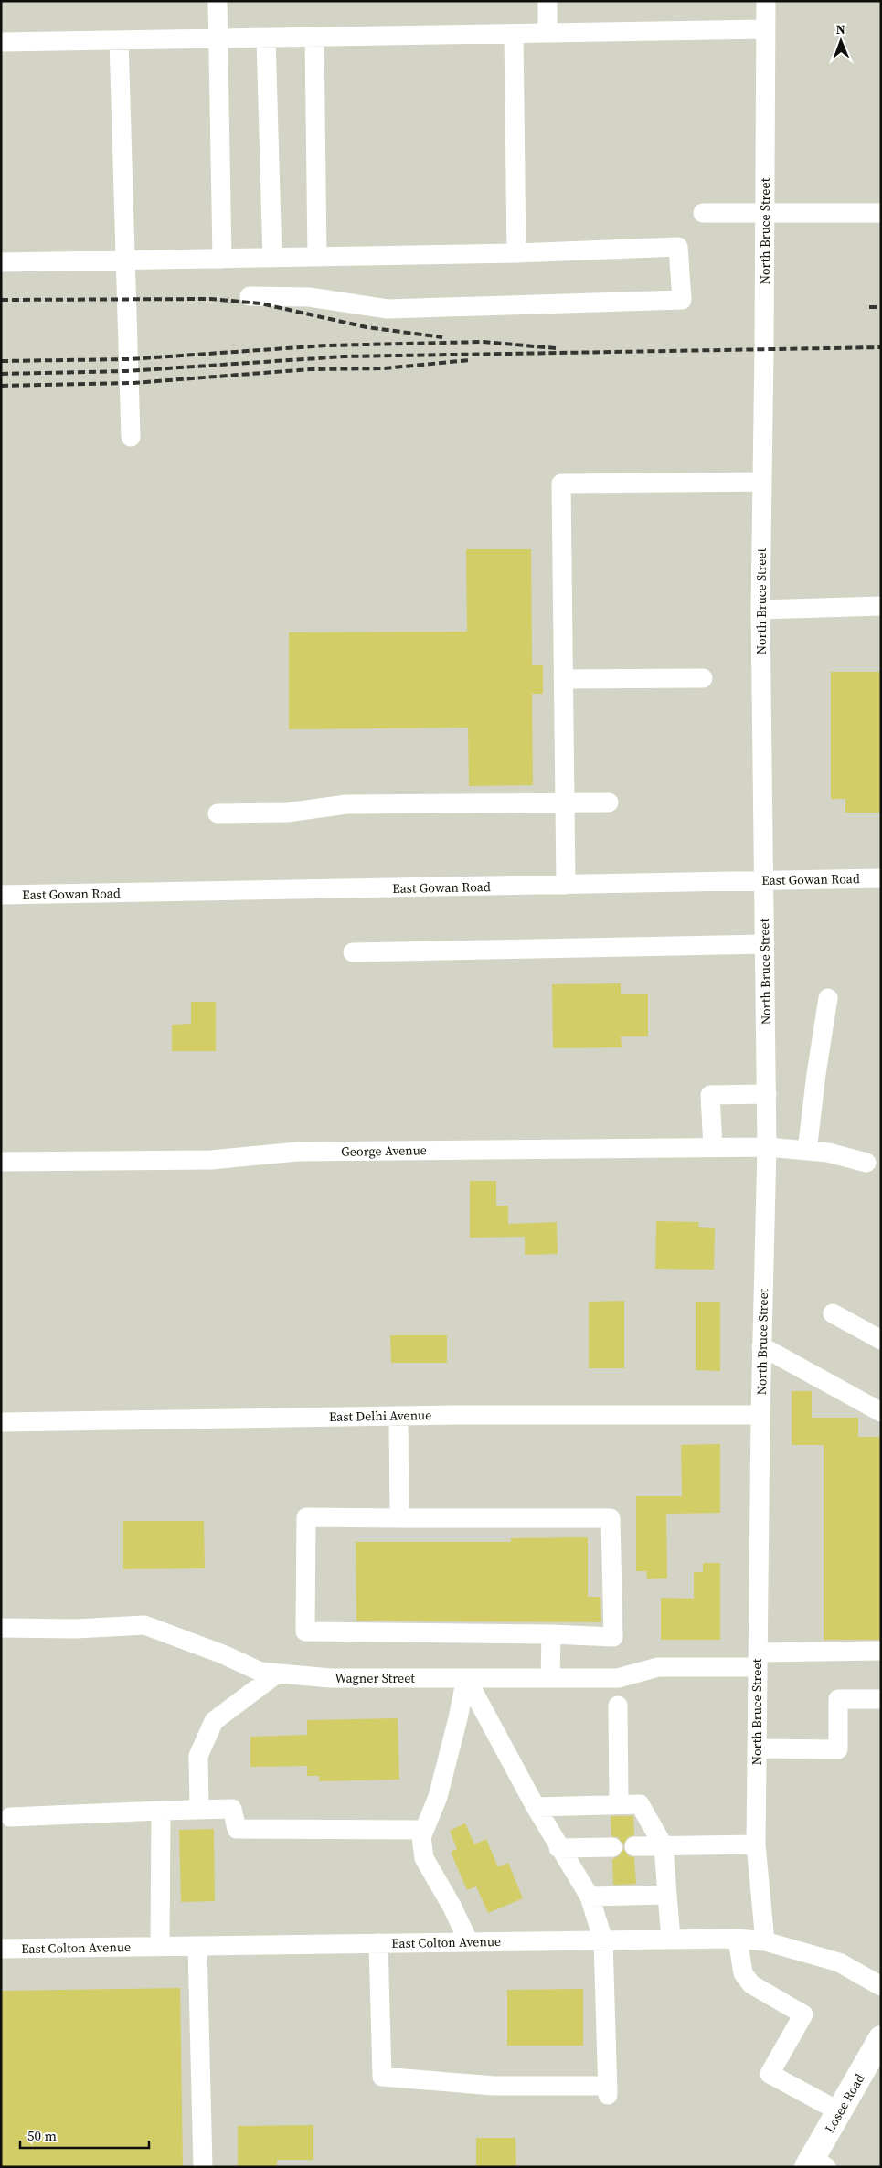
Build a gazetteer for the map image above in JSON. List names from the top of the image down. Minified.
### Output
{"streets":{"main road":["Losee Road"],"street":["North Bruce Street","East Gowan Road","George Avenue","East Delhi Avenue","Wagner Street","East Colton Avenue"]},"crossings":[["North Bruce Street","East Gowan Road"],["North Bruce Street","George Avenue"],["North Bruce Street","East Delhi Avenue"],["North Bruce Street","Wagner Street"],["North Bruce Street","East Colton Avenue"]],"scale_bar":"50 m","north":"top"}
